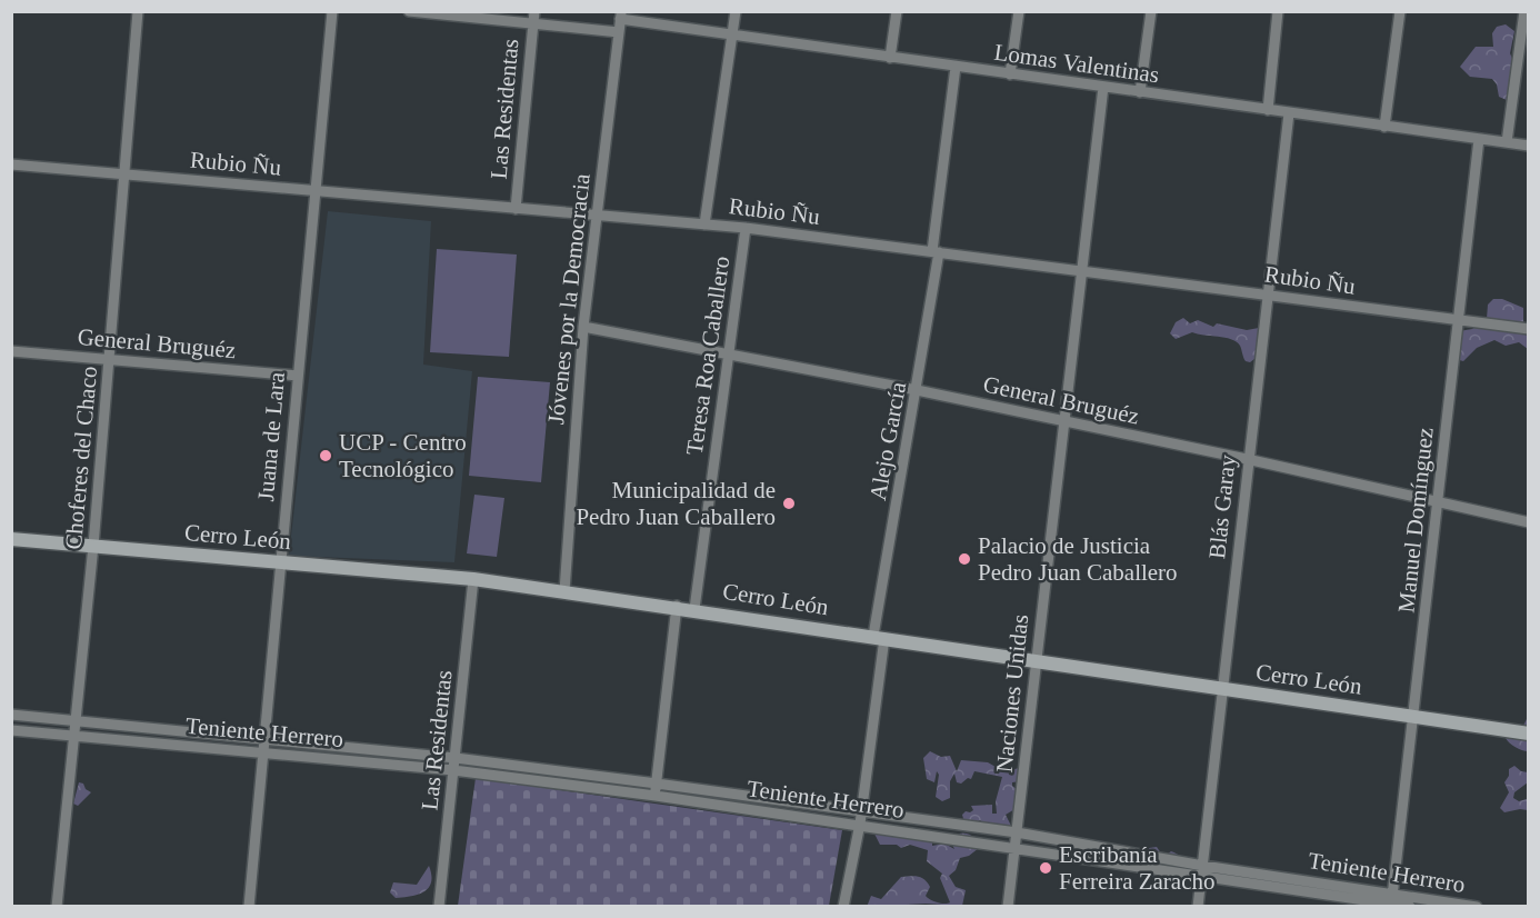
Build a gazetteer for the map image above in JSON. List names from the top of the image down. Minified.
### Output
{"streets":{"street":["Lomas Valentinas","Las Residentas","Rubio Ñu","Jóvenes por la Democracia","General Bruguéz","Teresa Roa Caballero","Juana de Lara","Alejo García","Choferes del Chaco","Blás Garay","Manuel Domínguez","Cerro León","Naciones Unidas","Teniente Herrero"]},"crossings":[["Lomas Valentinas","Jóvenes por la Democracia"],["Lomas Valentinas","Teresa Roa Caballero"],["Lomas Valentinas","Alejo García"],["Lomas Valentinas","Blás Garay"],["Lomas Valentinas","Manuel Domínguez"],["Lomas Valentinas","Naciones Unidas"],["Las Residentas","Rubio Ñu"],["Las Residentas","Cerro León"],["Las Residentas","Teniente Herrero"],["Rubio Ñu","Jóvenes por la Democracia"],["Rubio Ñu","Teresa Roa Caballero"],["Rubio Ñu","Juana de Lara"],["Rubio Ñu","Alejo García"],["Rubio Ñu","Choferes del Chaco"],["Rubio Ñu","Blás Garay"],["Rubio Ñu","Manuel Domínguez"],["Rubio Ñu","Naciones Unidas"],["Jóvenes por la Democracia","General Bruguéz"],["Jóvenes por la Democracia","Cerro León"],["General Bruguéz","Teresa Roa Caballero"],["General Bruguéz","Juana de Lara"],["General Bruguéz","Alejo García"],["General Bruguéz","Choferes del Chaco"],["General Bruguéz","Blás Garay"],["General Bruguéz","Manuel Domínguez"],["General Bruguéz","Naciones Unidas"],["Teresa Roa Caballero","Cerro León"],["Juana de Lara","Cerro León"],["Juana de Lara","Teniente Herrero"],["Alejo García","Cerro León"],["Alejo García","Teniente Herrero"],["Choferes del Chaco","Cerro León"],["Choferes del Chaco","Teniente Herrero"],["Blás Garay","Cerro León"],["Blás Garay","Teniente Herrero"],["Manuel Domínguez","Cerro León"],["Manuel Domínguez","Teniente Herrero"],["Cerro León","Naciones Unidas"],["Naciones Unidas","Teniente Herrero"]],"places":["UCP - Centro Tecnológico","Municipalidad de Pedro Juan Caballero","Palacio de Justicia Pedro Juan Caballero","Escribanía Ferreira Zaracho"]}
